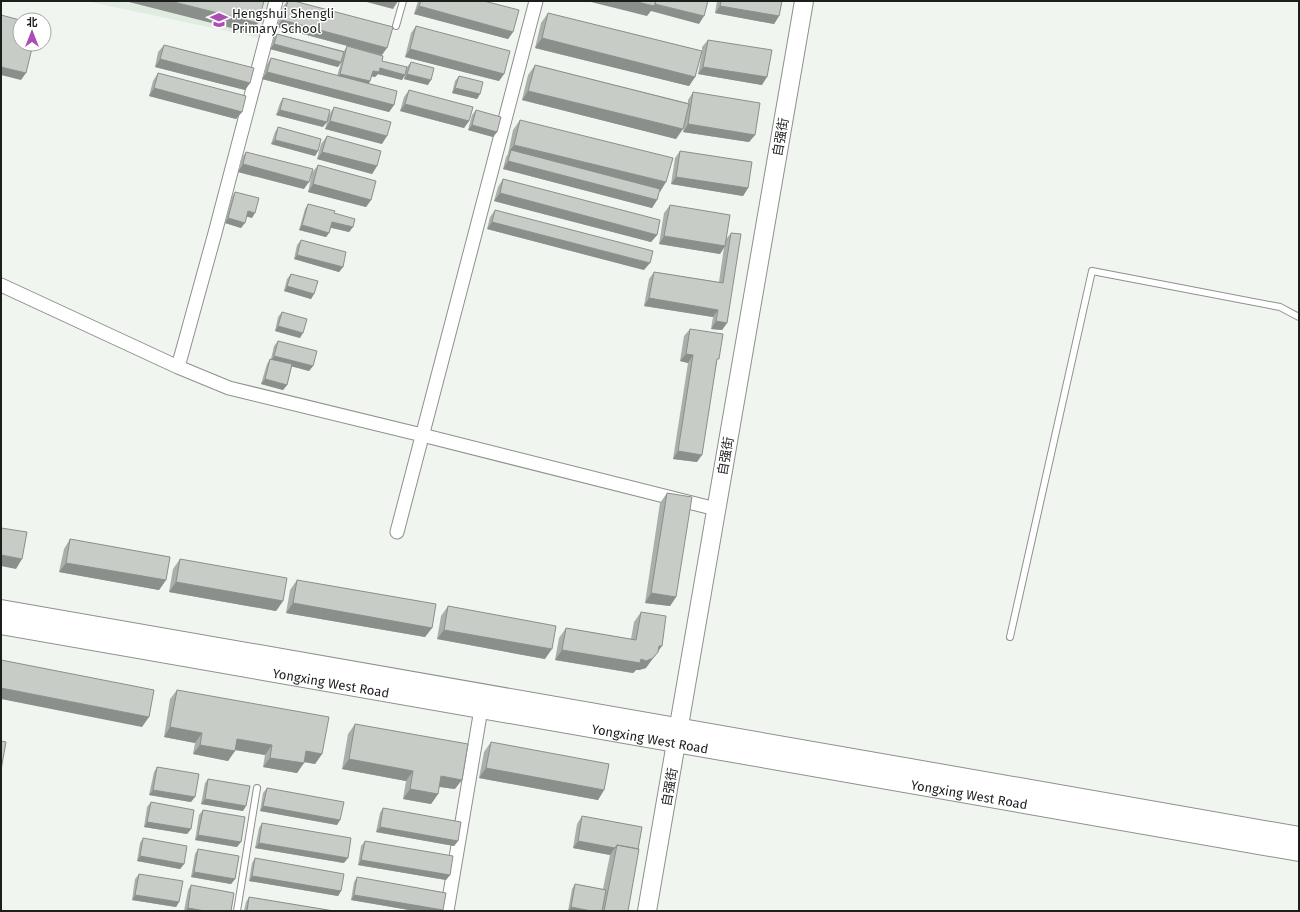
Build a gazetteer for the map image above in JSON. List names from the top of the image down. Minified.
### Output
{"streets":{"main road":["自强街","Yongxing West Road"]},"crossings":[["自强街","Yongxing West Road"]],"places":{"school or university":["Hengshui Shengli Primary School"]},"north":"top"}
